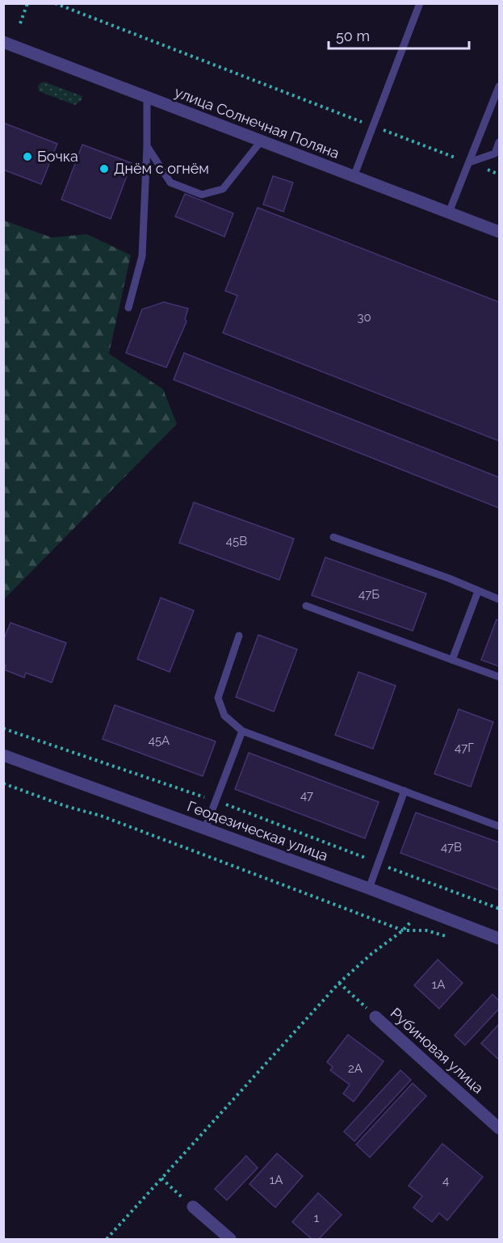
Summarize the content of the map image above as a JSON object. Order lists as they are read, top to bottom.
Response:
{
  "streets": {
    "street": ["улица Солнечная Поляна", "Геодезическая улица", "Рубиновая улица"]
  },
  "places": ["Бочка", "Днём с огнём"],
  "house_numbers": [
    "30",
    "45В",
    "47Б",
    "45А",
    "47Г",
    "47",
    "47В",
    "1А",
    "2А",
    "1А",
    "4",
    "1"
  ],
  "scale_bar": "50 m"
}
